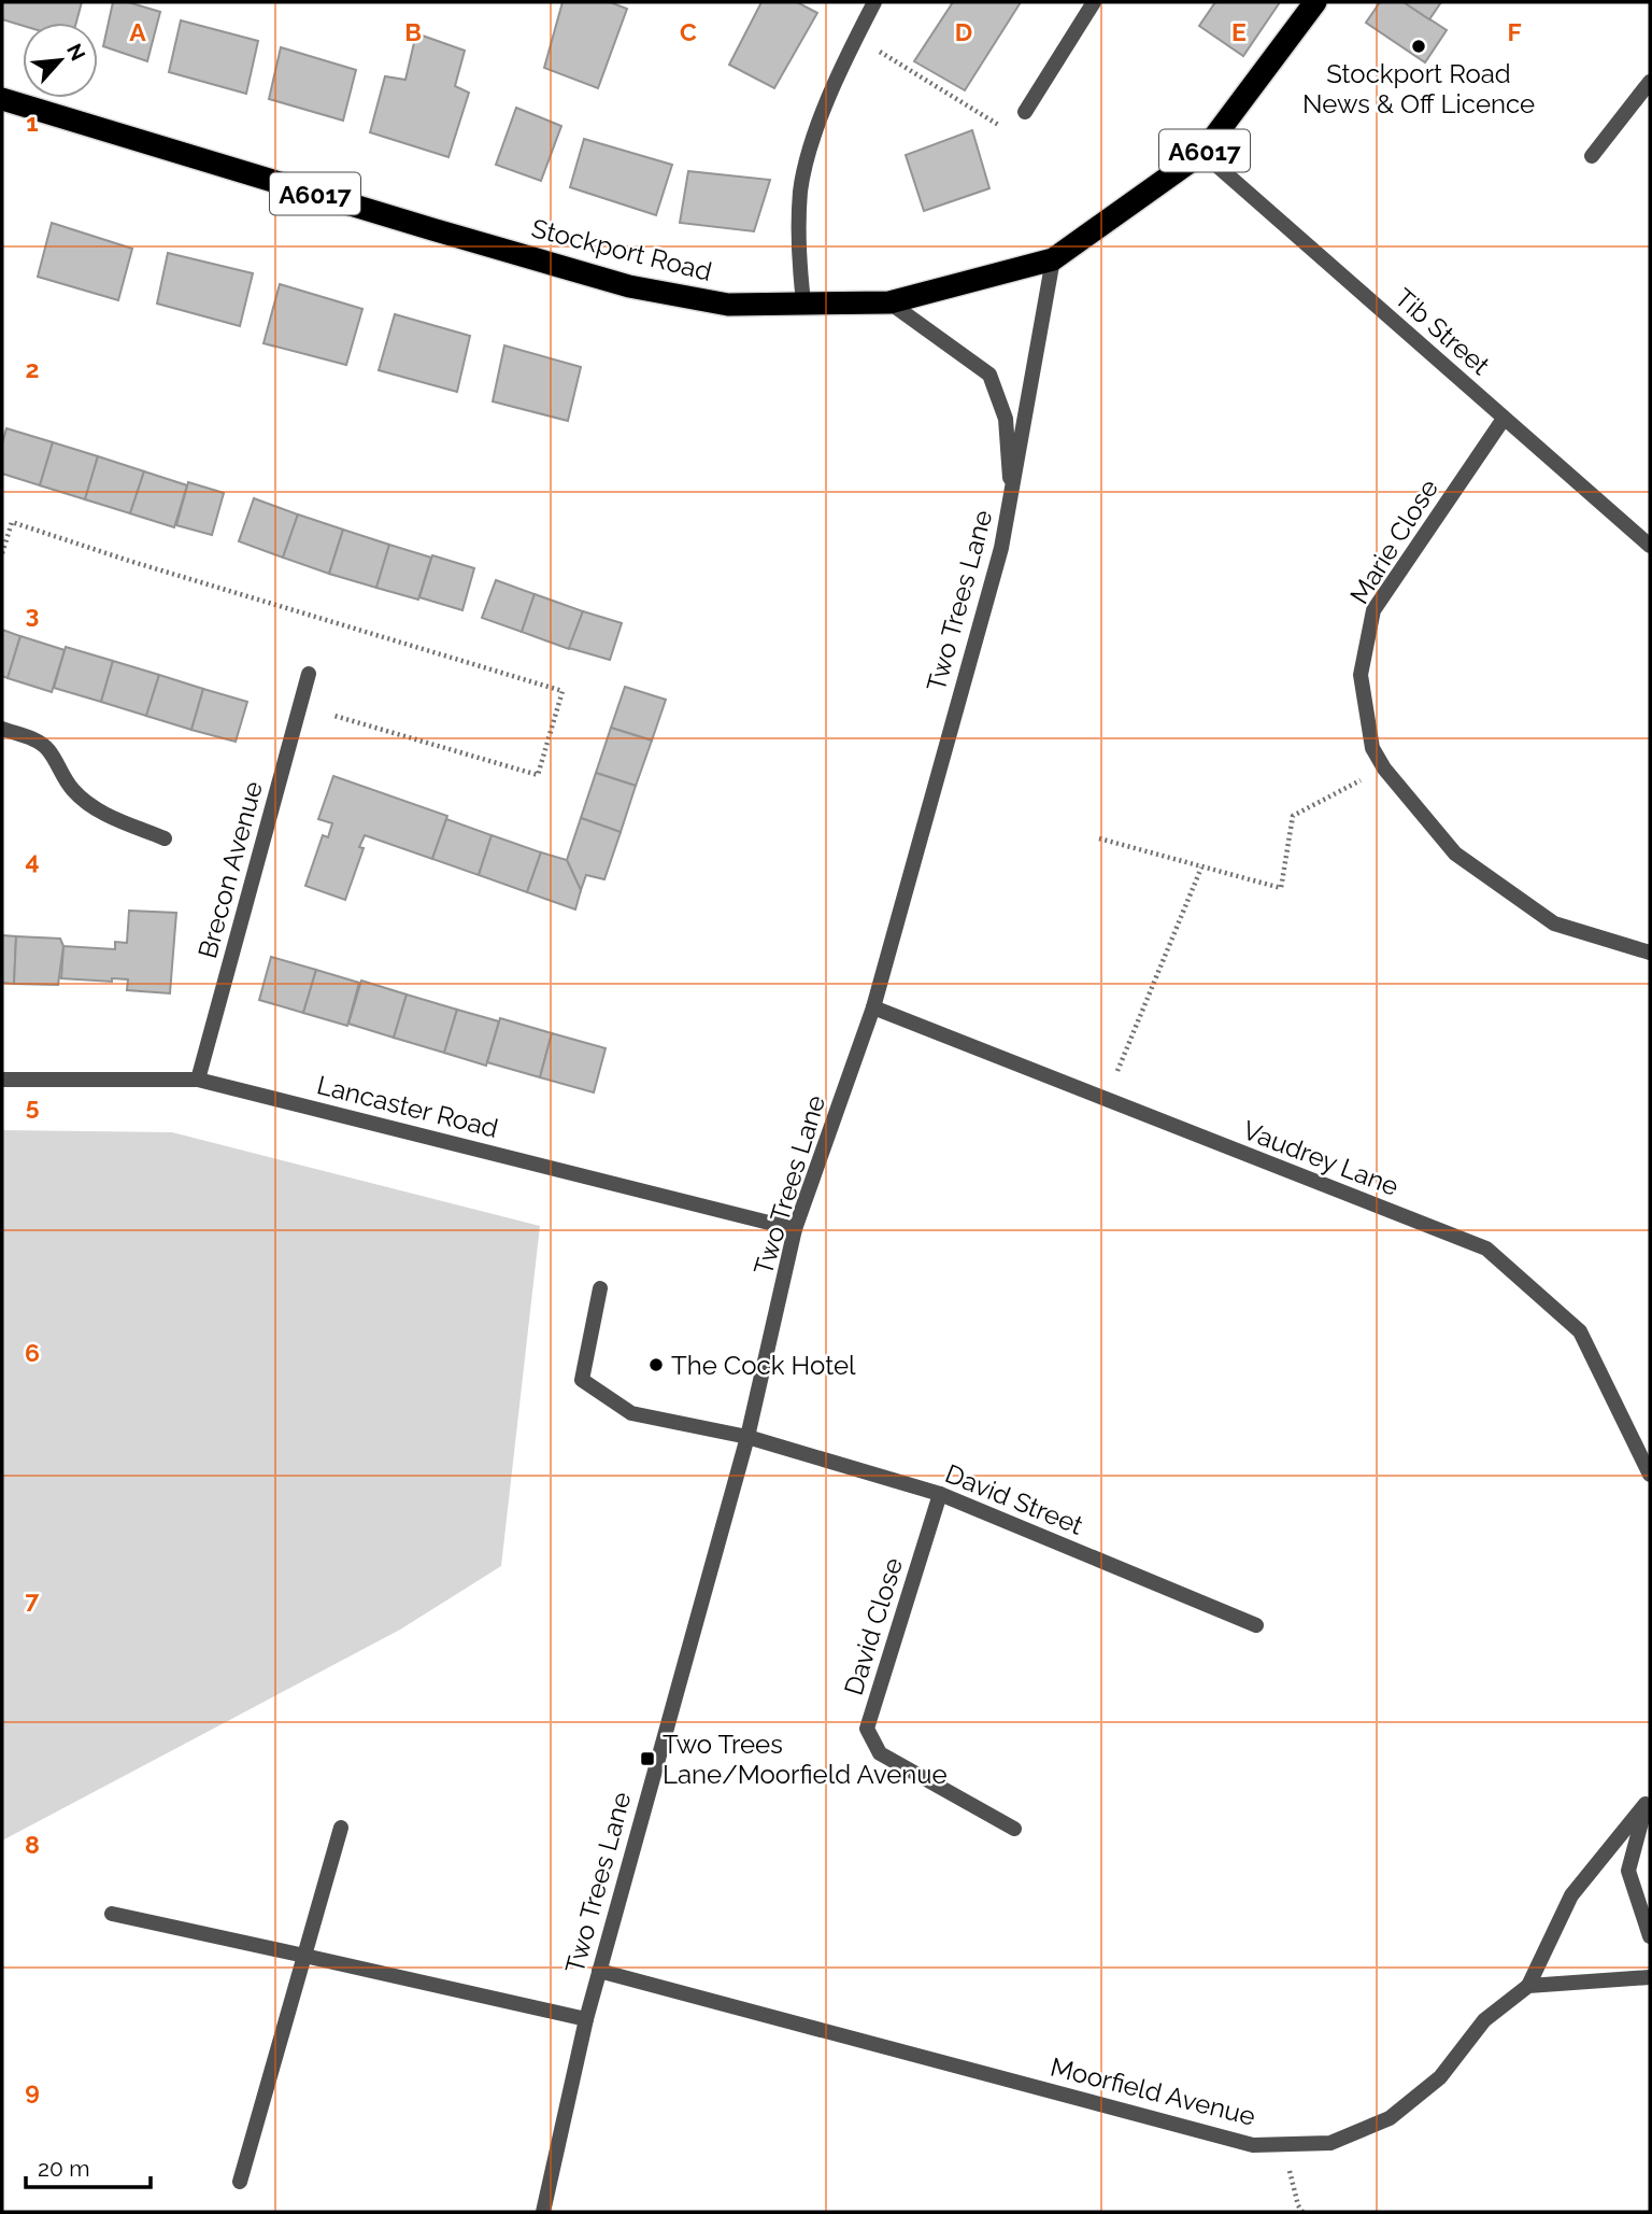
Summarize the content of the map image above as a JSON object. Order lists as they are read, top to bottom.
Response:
{
  "streets": {
    "highway": ["A6017", "Stockport Road"],
    "street": [
      "Tib Street",
      "Marie Close",
      "Two Trees Lane",
      "Brecon Avenue",
      "Lancaster Road",
      "Vaudrey Lane",
      "David Street",
      "David Close",
      "Moorfield Avenue"
    ]
  },
  "crossings": [
    ["Stockport Road", "Tib Street"],
    ["Stockport Road", "Two Trees Lane"],
    ["Tib Street", "Marie Close"],
    ["Two Trees Lane", "Lancaster Road"],
    ["Two Trees Lane", "Vaudrey Lane"],
    ["Two Trees Lane", "David Street"],
    ["Two Trees Lane", "Moorfield Avenue"],
    ["Brecon Avenue", "Lancaster Road"],
    ["David Street", "David Close"]
  ],
  "places": {
    "other": ["Stockport Road News & Off Licence", "The Cock Hotel"],
    "transit": ["Two Trees Lane/Moorfield Avenue"]
  },
  "scale_bar": "20 m",
  "north": "top right",
  "grid": {
    "columns": [
      "A",
      "B",
      "C",
      "D",
      "E",
      "F"
    ],
    "rows": [
      "1",
      "2",
      "3",
      "4",
      "5",
      "6",
      "7",
      "8",
      "9"
    ]
  }
}
